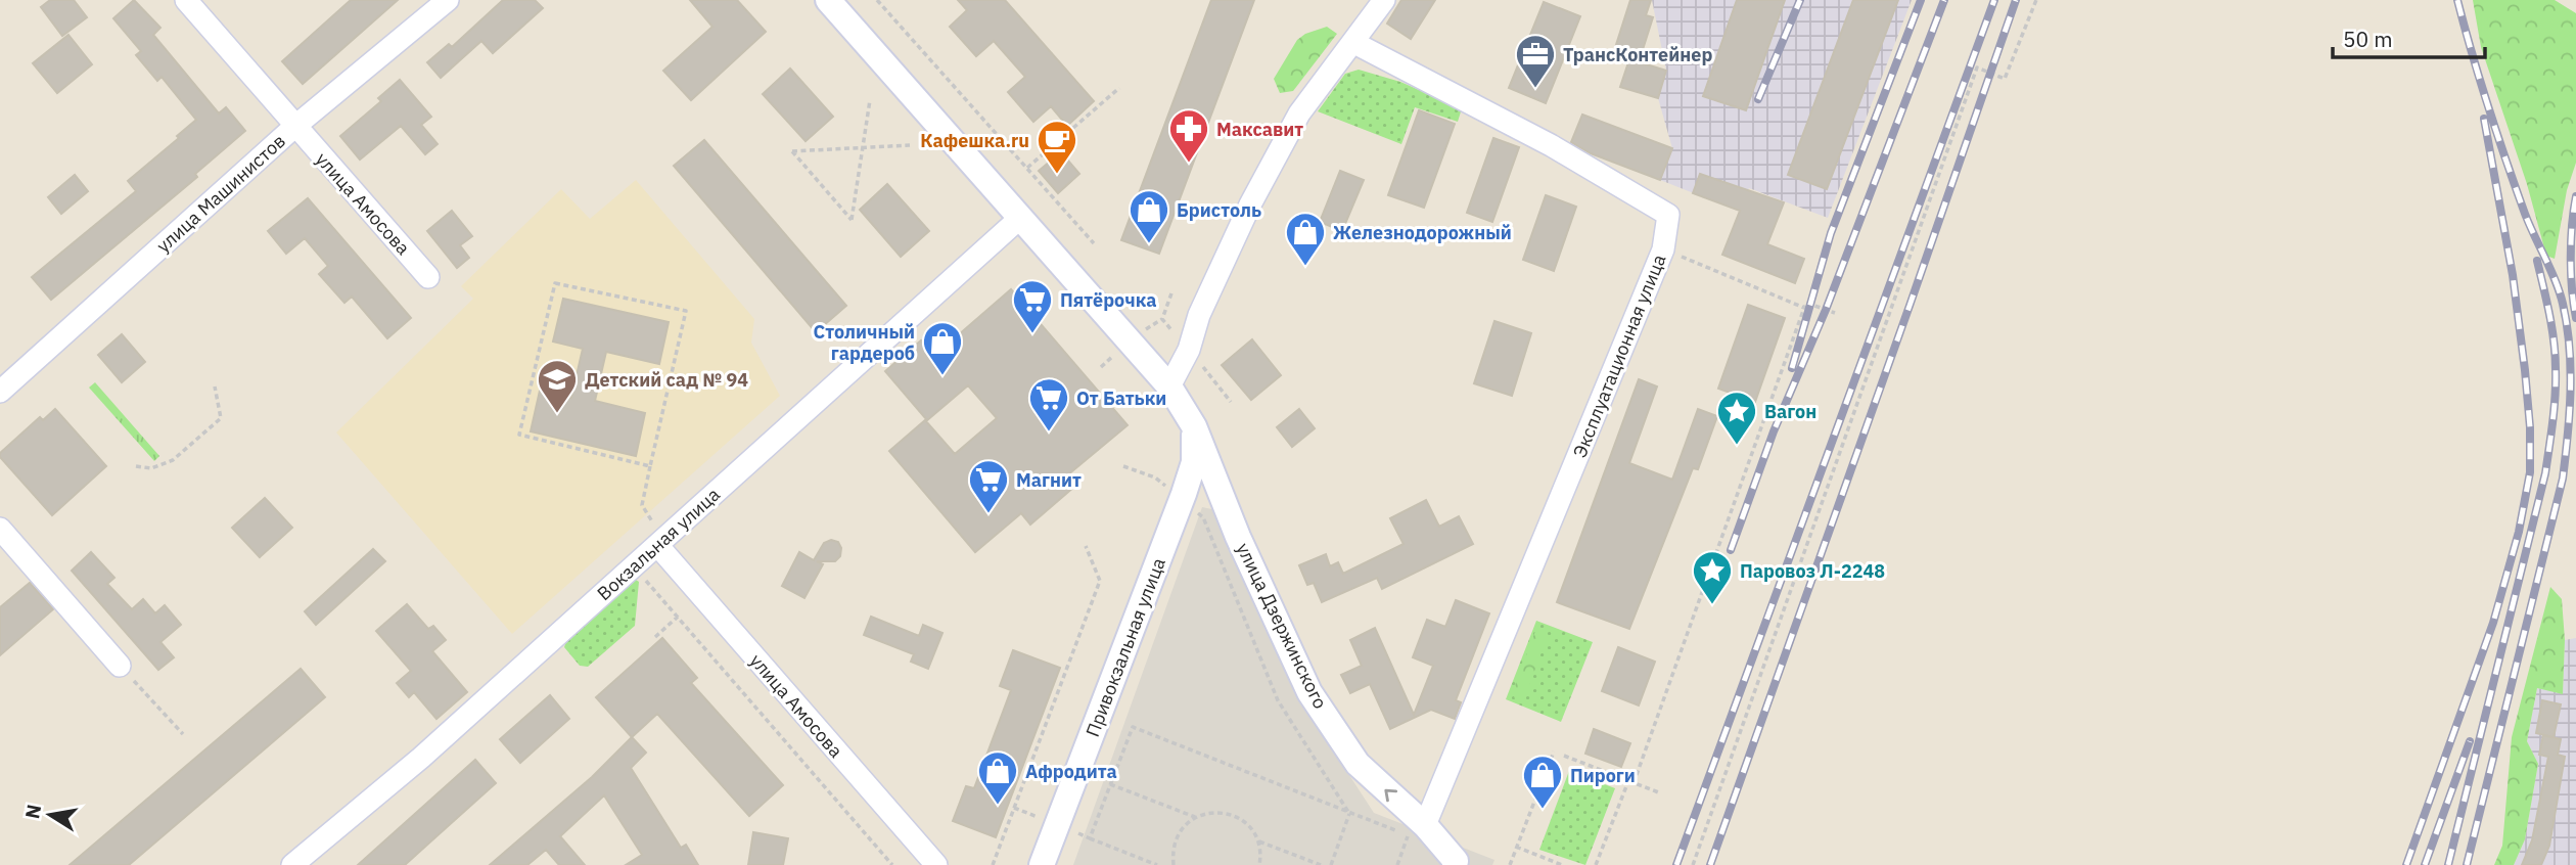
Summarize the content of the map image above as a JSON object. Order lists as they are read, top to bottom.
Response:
{
  "streets": {
    "street": [
      "улица Машинистов",
      "улица Амосова",
      "Эксплуатационная улица",
      "Вокзальная улица",
      "улица Дзержинского",
      "Привокзальная улица"
    ]
  },
  "crossings": [
    ["улица Машинистов", "улица Амосова"],
    ["улица Амосова", "Вокзальная улица"],
    ["Эксплуатационная улица", "улица Дзержинского"],
    ["Вокзальная улица", "улица Дзержинского"],
    ["улица Дзержинского", "Привокзальная улица"]
  ],
  "places": {
    "office": ["ТрансКонтейнер"],
    "pharmacy": ["Максавит"],
    "cafe": ["Кафешка.ru"],
    "shop": [
      "Бристоль",
      "Железнодорожный",
      "Столичный гардероб",
      "Афродита",
      "Пироги"
    ],
    "supermarket": ["Пятёрочка", "От Батьки", "Магнит"],
    "school or university": ["Детский сад № 94"],
    "place": ["Вагон", "Паровоз Л-2248"]
  },
  "scale_bar": "50 m",
  "north": "left"
}
